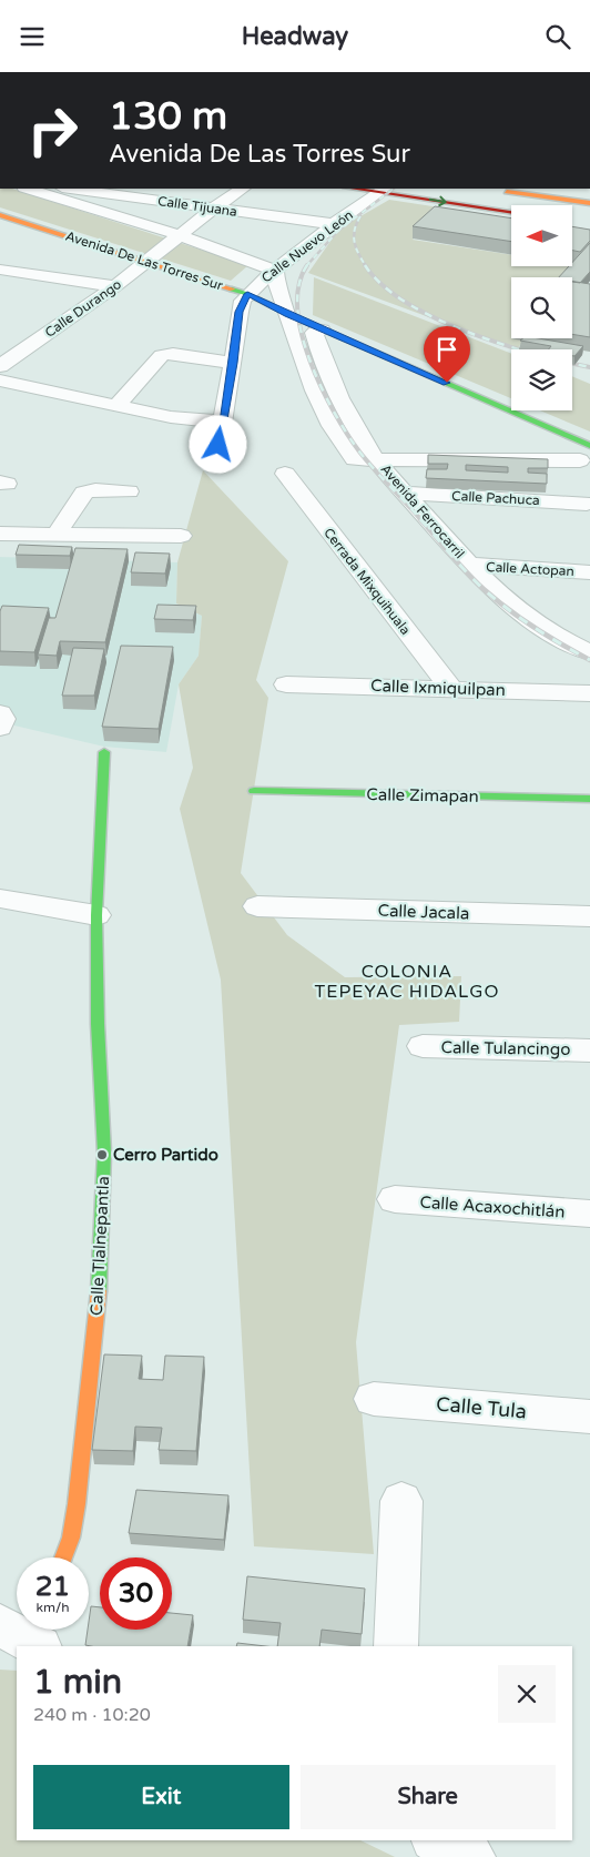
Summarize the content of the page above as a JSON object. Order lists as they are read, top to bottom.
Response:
{
  "streets": {
    "street": [
      "Calle Tijuana",
      "Calle Nuevo León",
      "Avenida De Las Torres Sur",
      "Calle Durango",
      "Calle Pachuca",
      "Avenida Ferrocarril",
      "Calle Actopan",
      "Cerrada Mixquihuala",
      "Calle Ixmiquilpan",
      "Calle Zimapan",
      "Calle Jacala",
      "Calle Tulancingo",
      "Calle Acaxochitlán",
      "Calle Tlalnepantla",
      "Calle Tula"
    ]
  },
  "crossings": [
    ["Calle Tijuana", "Calle Nuevo León"],
    ["Calle Tijuana", "Calle Durango"],
    ["Calle Nuevo León", "Avenida De Las Torres Sur"],
    ["Avenida De Las Torres Sur", "Calle Durango"],
    ["Avenida De Las Torres Sur", "Avenida Ferrocarril"],
    ["Calle Pachuca", "Avenida Ferrocarril"],
    ["Avenida Ferrocarril", "Calle Actopan"],
    ["Cerrada Mixquihuala", "Calle Ixmiquilpan"]
  ],
  "districts": ["COLONIA TEPEYAC HIDALGO"],
  "places": ["Cerro Partido"],
  "north": "left",
  "page": {
    "header": "Headway",
    "turn": ["130 m", "Avenida De Las Torres Sur"],
    "speed": "21 km/h",
    "limit": "30",
    "heading": ["1 min", "240 m · 10:20"],
    "buttons": ["Exit", "Share"]
  }
}
